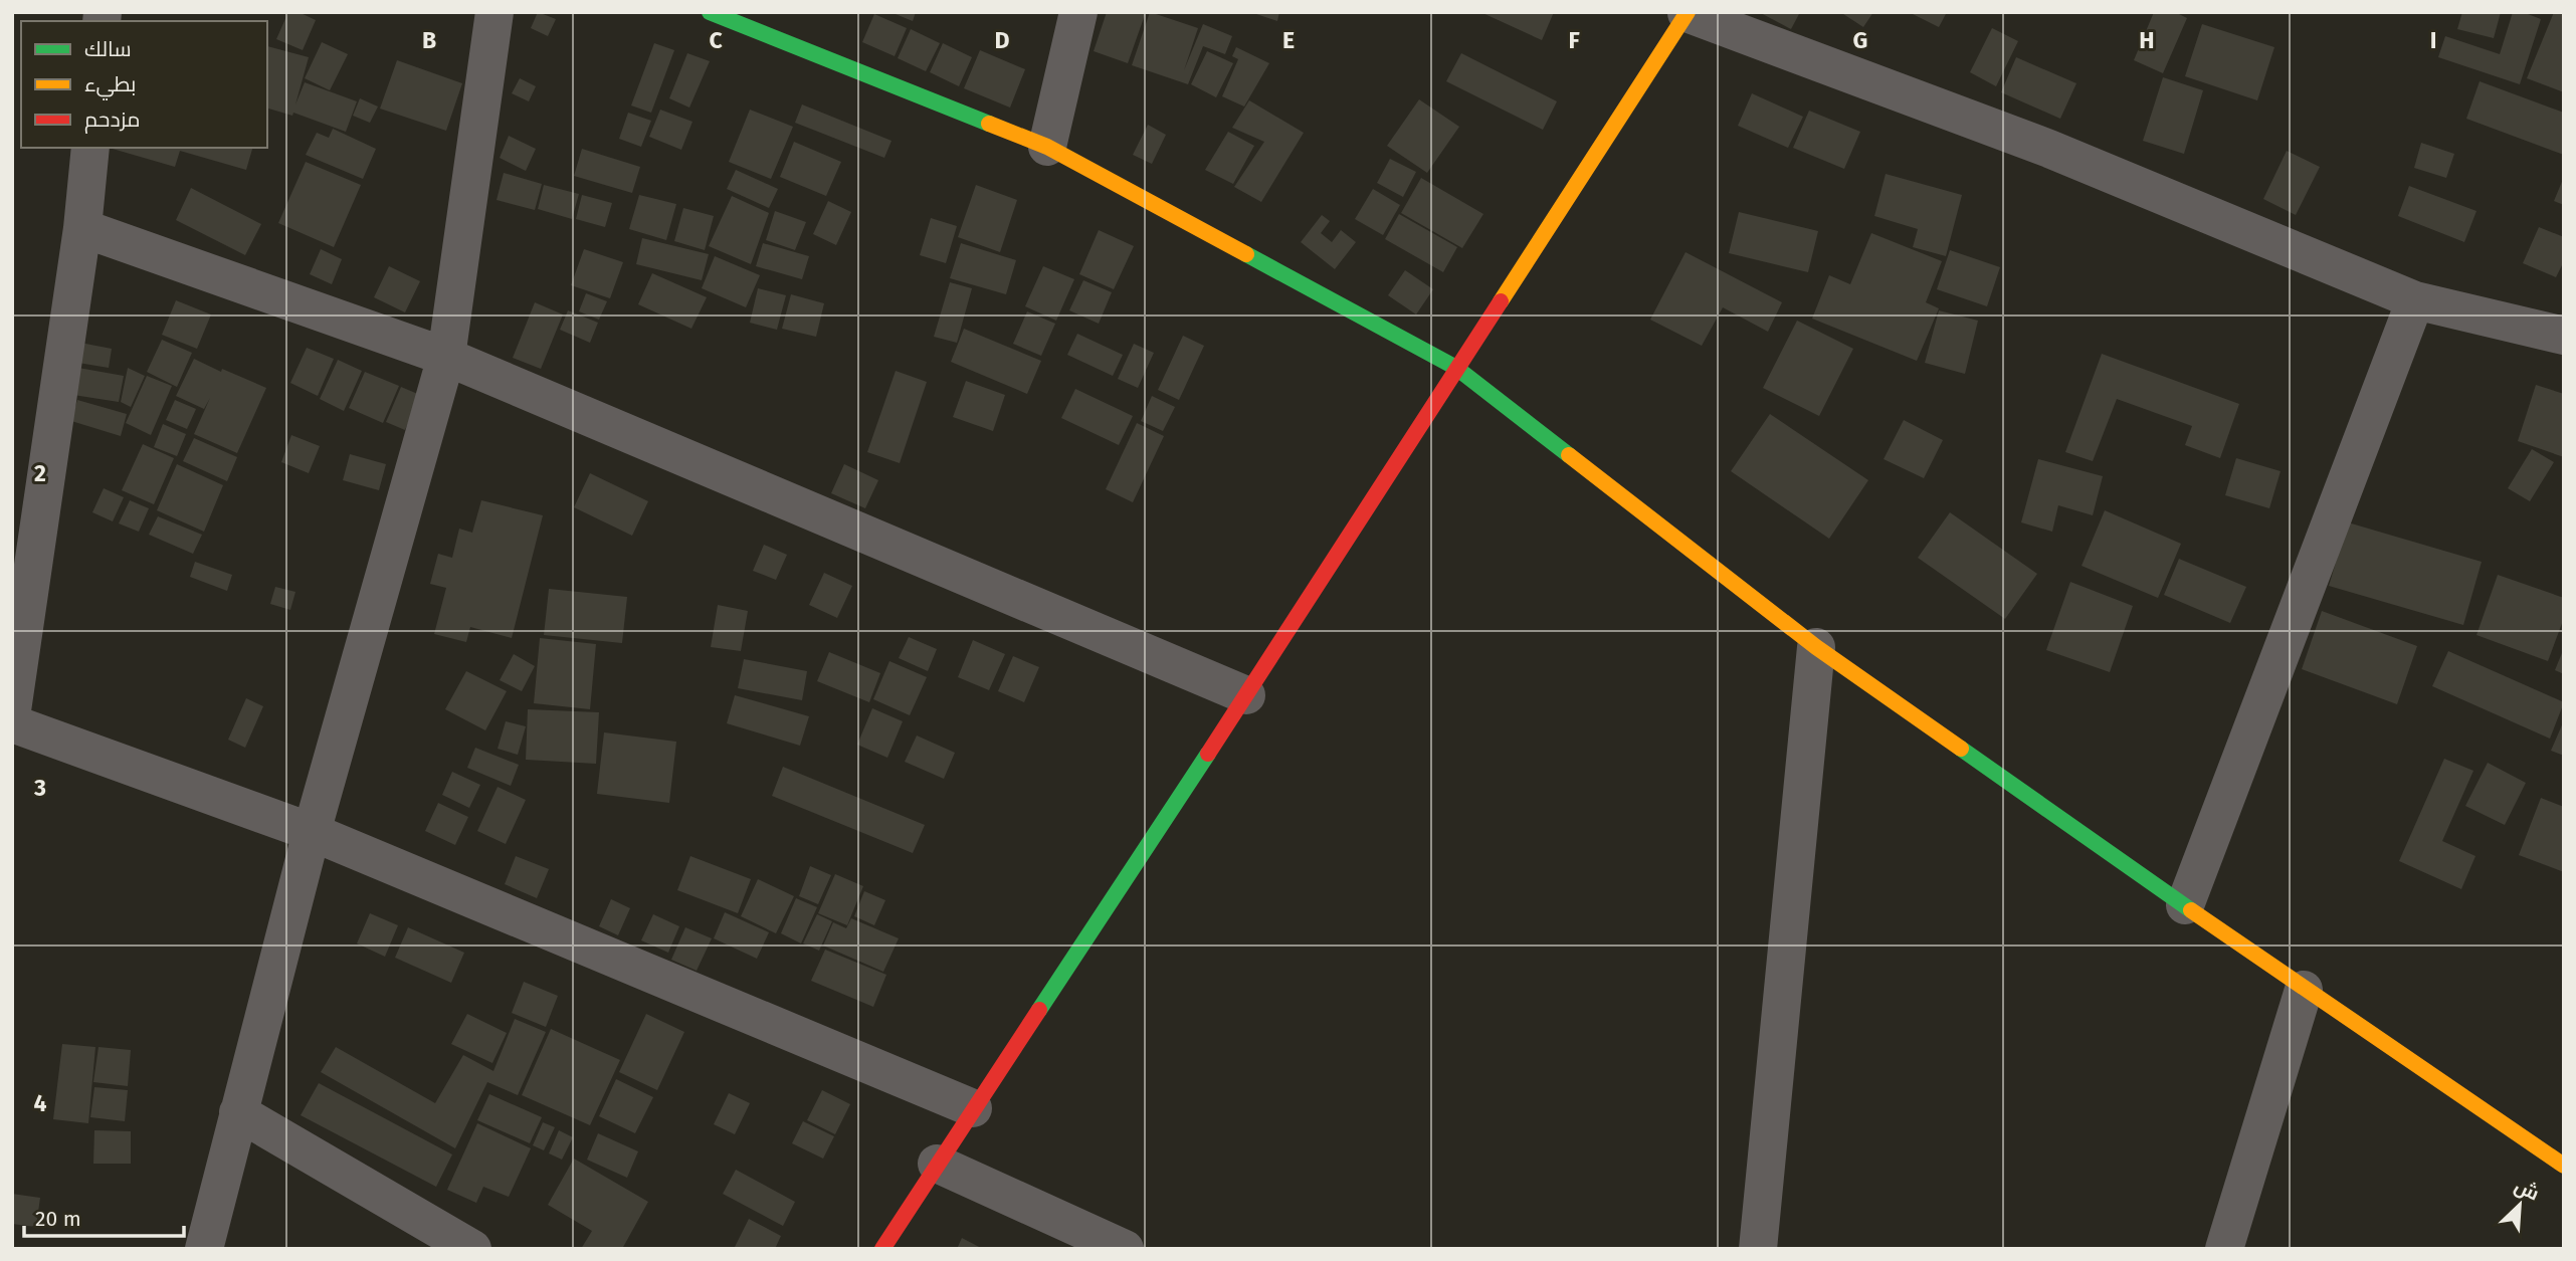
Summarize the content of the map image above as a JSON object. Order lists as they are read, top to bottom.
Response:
{
  "legend": ["سالك", "بطيء", "مزدحم"],
  "scale_bar": "20 m",
  "north": "top right",
  "grid": {
    "columns": [
      "B",
      "C",
      "D",
      "E",
      "F",
      "G",
      "H",
      "I"
    ],
    "rows": ["2", "3", "4"]
  }
}
